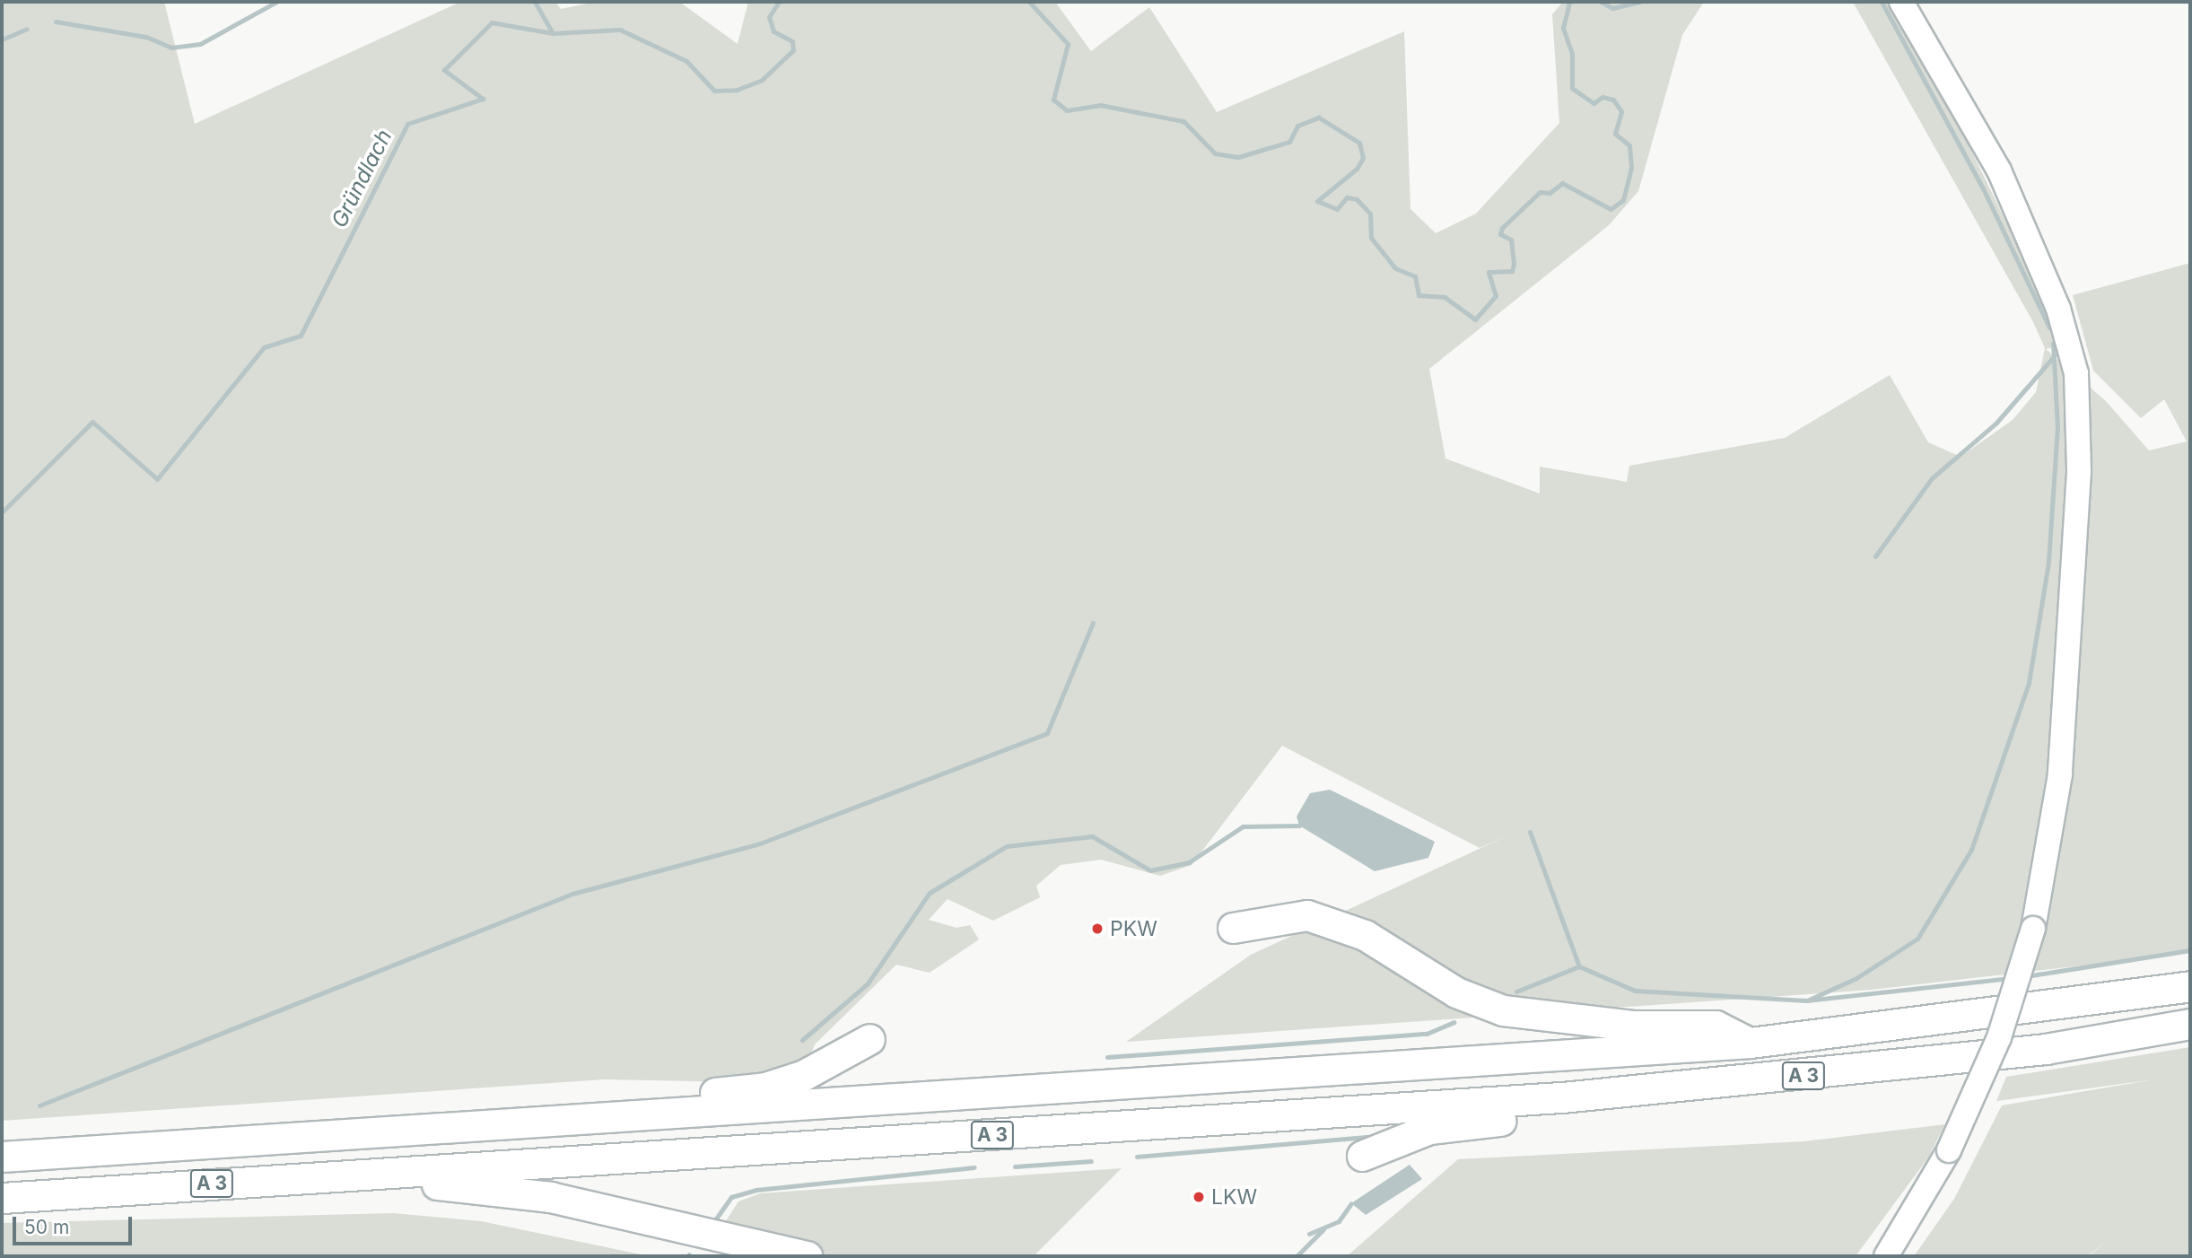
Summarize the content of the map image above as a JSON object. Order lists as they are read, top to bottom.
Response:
{
  "streets": {
    "highway": ["A 3"]
  },
  "water": ["Gründlach"],
  "places": ["PKW", "LKW"],
  "scale_bar": "50 m"
}
